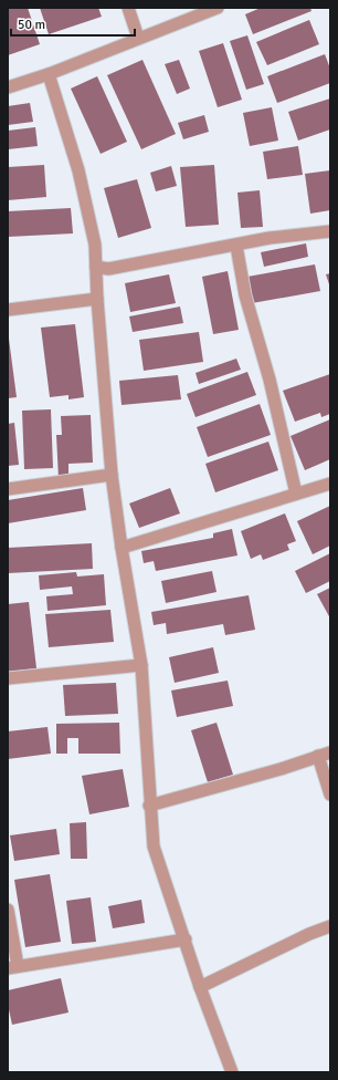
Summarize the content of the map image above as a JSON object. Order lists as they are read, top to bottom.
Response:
{
  "scale_bar": "50 m"
}
